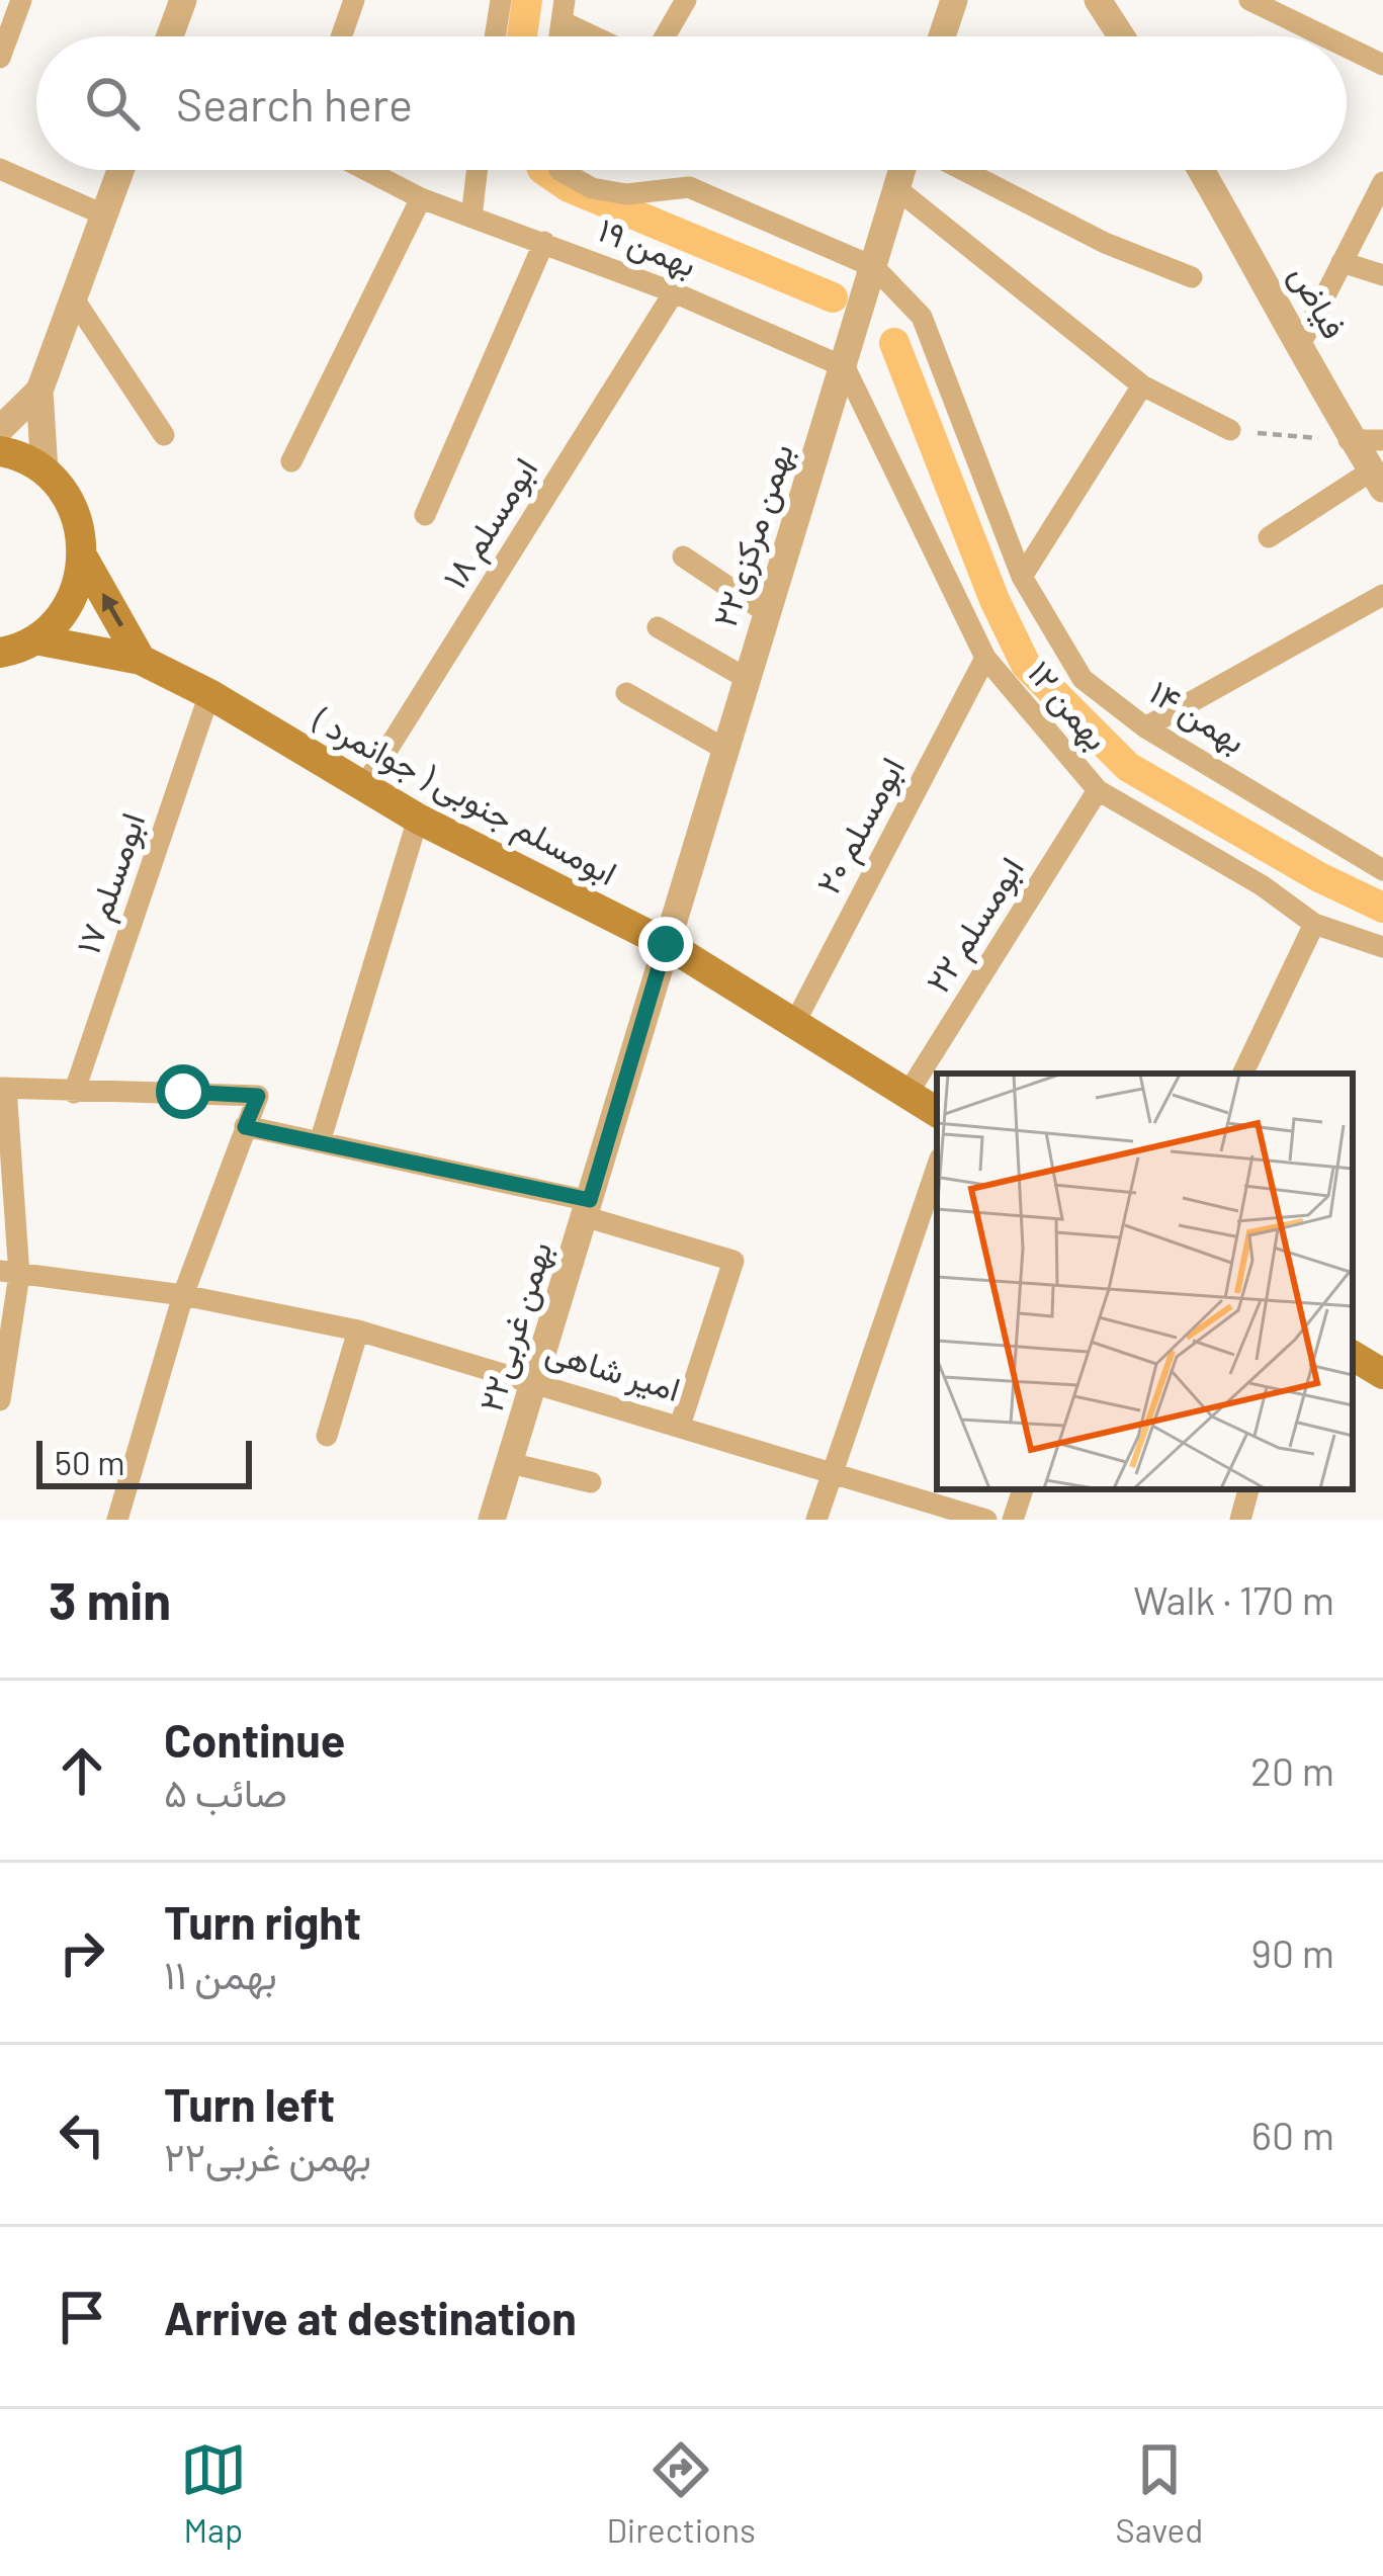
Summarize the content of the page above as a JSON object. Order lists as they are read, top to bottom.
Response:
{
  "streets": {
    "main road": ["ابومسلم جنوبی ( جوانمرد )"],
    "street": [
      "بهمن ۱۹",
      "فیاض",
      "ابومسلم ۱۸",
      "۲۲بهمن مرکزی",
      "بهمن ۱۲",
      "بهمن ۱۴",
      "ابومسلم ۲۰",
      "ابومسلم ۱۷",
      "ابومسلم ۲۲",
      "۲۲بهمن غربی",
      "امیر شاهی"
    ]
  },
  "crossings": [
    ["بهمن ۱۹", "ابومسلم ۱۸"],
    ["بهمن ۱۹", "۲۲بهمن مرکزی"],
    ["بهمن ۱۹", "بهمن ۱۲"],
    ["ابومسلم ۱۸", "ابومسلم جنوبی ( جوانمرد )"],
    ["۲۲بهمن مرکزی", "بهمن ۱۲"],
    ["۲۲بهمن مرکزی", "بهمن ۱۴"],
    ["۲۲بهمن مرکزی", "ابومسلم جنوبی ( جوانمرد )"],
    ["۲۲بهمن مرکزی", "۲۲بهمن غربی"],
    ["بهمن ۱۲", "ابومسلم ۲۰"],
    ["بهمن ۱۲", "ابومسلم ۲۲"],
    ["ابومسلم جنوبی ( جوانمرد )", "ابومسلم ۲۰"],
    ["ابومسلم جنوبی ( جوانمرد )", "ابومسلم ۱۷"],
    ["ابومسلم جنوبی ( جوانمرد )", "ابومسلم ۲۲"],
    ["ابومسلم جنوبی ( جوانمرد )", "۲۲بهمن غربی"],
    ["۲۲بهمن غربی", "امیر شاهی"]
  ],
  "scale_bar": "50 m",
  "page": {
    "search": "Search here",
    "scale": "50 m",
    "heading": ["3 min", "Walk · 170 m"],
    "list": [
      ["Continue", "صائب ۵", "20 m"],
      ["Turn right", "بهمن ۱۱", "90 m"],
      ["Turn left", "۲۲بهمن غربی", "60 m"],
      "Arrive at destination"
    ],
    "nav": ["Map", "Directions", "Saved"]
  }
}
